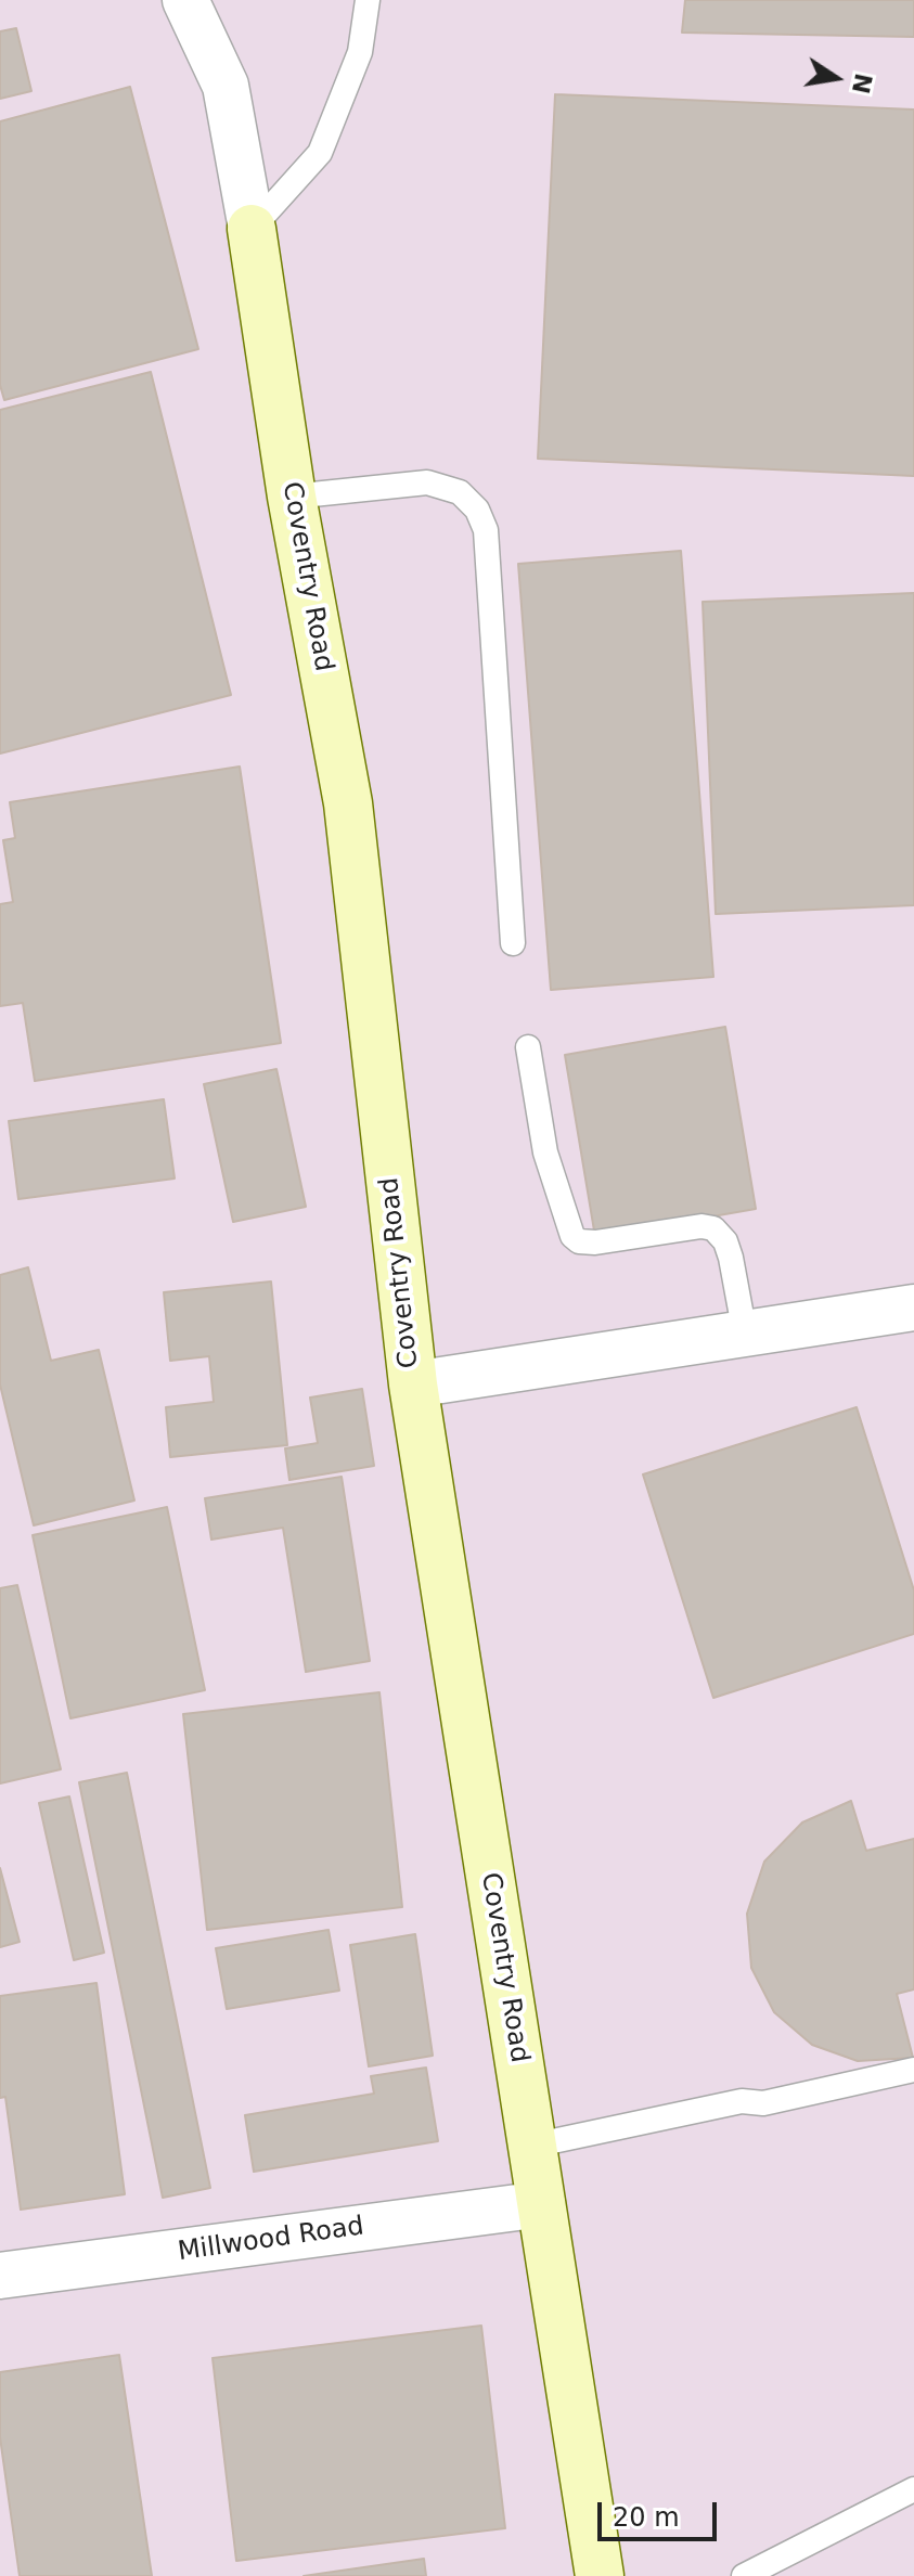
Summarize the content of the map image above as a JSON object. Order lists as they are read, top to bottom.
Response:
{
  "streets": {
    "street": ["Coventry Road", "Millwood Road"]
  },
  "crossings": [
    ["Coventry Road", "Millwood Road"]
  ],
  "scale_bar": "20 m",
  "north": "right"
}
